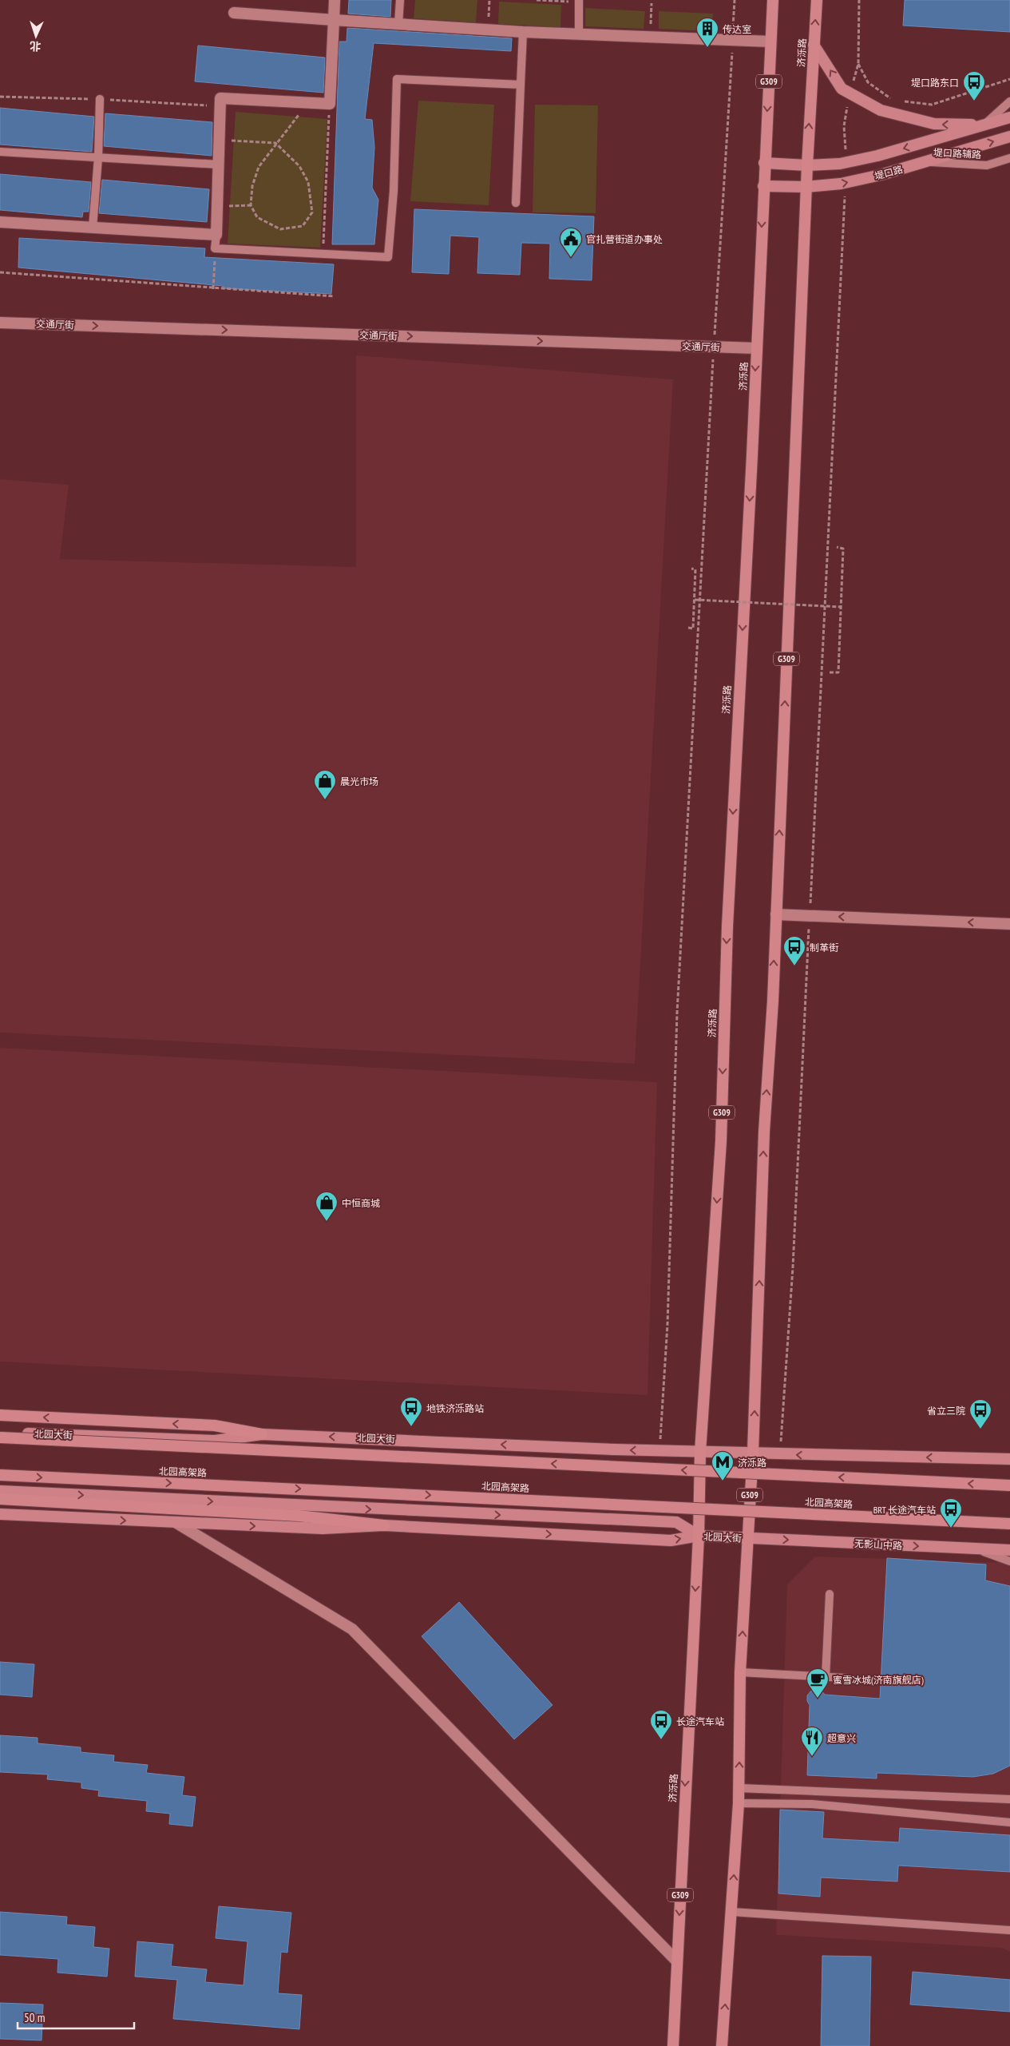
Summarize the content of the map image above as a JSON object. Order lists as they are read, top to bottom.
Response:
{
  "streets": {
    "highway": ["济泺路", "G309", "北园高架路"],
    "main road": ["堤口路", "北园大街", "无影山中路"],
    "street": ["交通厅街"],
    "lane": ["堤口路辅路"]
  },
  "crossings": [
    ["济泺路", "堤口路"],
    ["济泺路", "交通厅街"],
    ["济泺路", "北园大街"],
    ["济泺路", "无影山中路"],
    ["堤口路辅路", "堤口路"],
    ["北园大街", "无影山中路"]
  ],
  "one_way": ["交通厅街"],
  "places": {
    "building": ["传达室"],
    "bus stop": [
      "堤口路东口",
      "制革街",
      "地铁济泺路站",
      "省立三院",
      "BRT 长途汽车站",
      "长途汽车站"
    ],
    "public building": ["官扎营街道办事处"],
    "shop": ["晨光市场", "中恒商城"],
    "metro station": ["济泺路"],
    "cafe": ["蜜雪冰城(济南旗舰店)"],
    "restaurant": ["超意兴"]
  },
  "scale_bar": "50 m",
  "north": "bottom"
}
